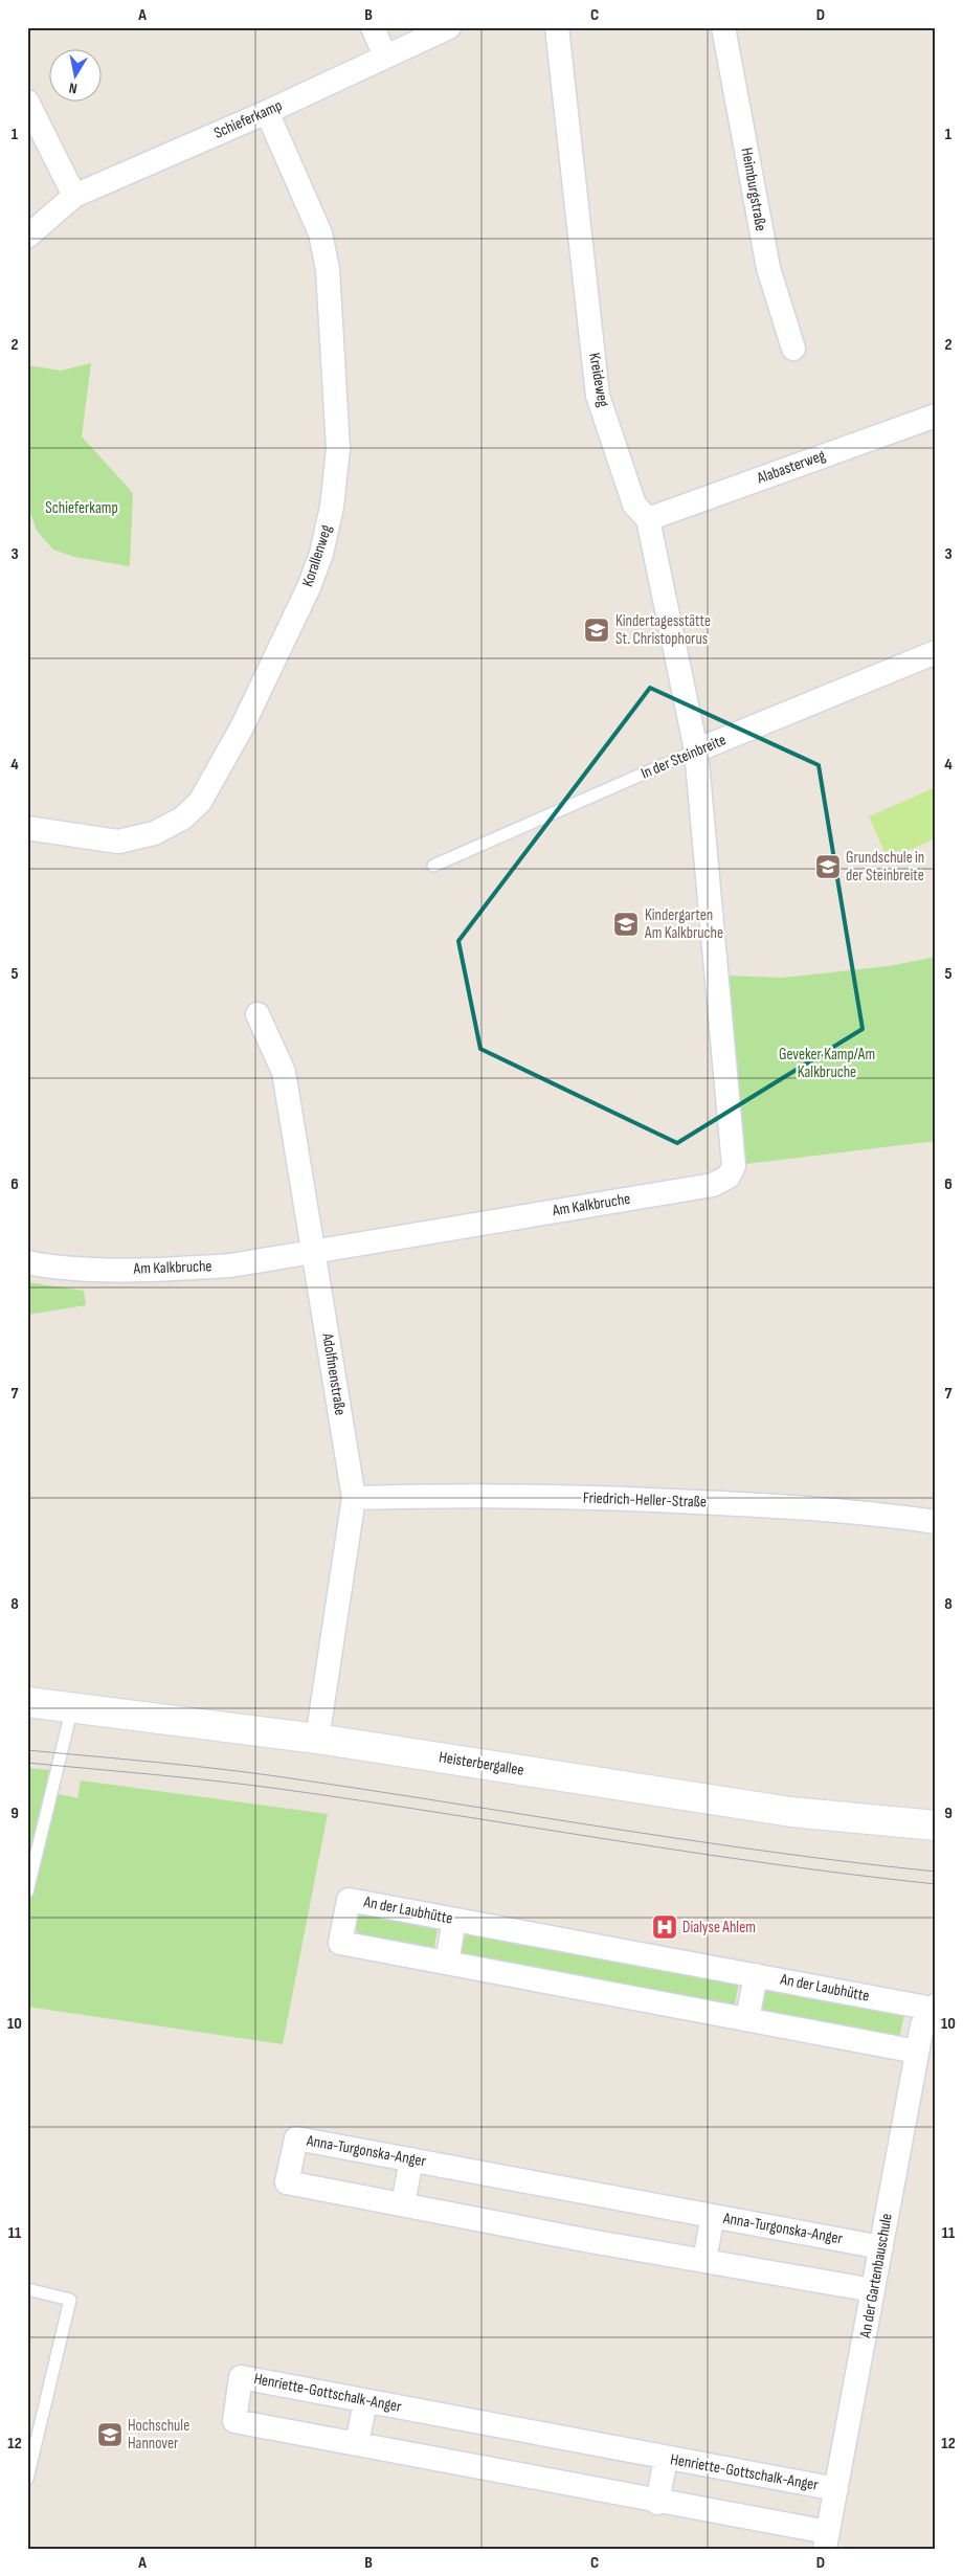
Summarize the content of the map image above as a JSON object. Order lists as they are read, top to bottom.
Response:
{
  "streets": {
    "main road": ["Heisterbergallee"],
    "street": [
      "Schieferkamp",
      "Heimburgstraße",
      "Kreideweg",
      "Alabasterweg",
      "Korallenweg",
      "In der Steinbreite",
      "Am Kalkbruche",
      "Adolfinenstraße",
      "Friedrich-Heller-Straße",
      "An der Laubhütte",
      "Anna-Turgonska-Anger",
      "An der Gartenbauschule",
      "Henriette-Gottschalk-Anger"
    ]
  },
  "crossings": [
    ["Schieferkamp", "Korallenweg"],
    ["Kreideweg", "Alabasterweg"],
    ["Kreideweg", "In der Steinbreite"],
    ["Kreideweg", "Am Kalkbruche"],
    ["In der Steinbreite", "Am Kalkbruche"],
    ["Am Kalkbruche", "Adolfinenstraße"],
    ["Adolfinenstraße", "Friedrich-Heller-Straße"],
    ["Adolfinenstraße", "Heisterbergallee"],
    ["An der Laubhütte", "An der Gartenbauschule"],
    ["Anna-Turgonska-Anger", "An der Gartenbauschule"],
    ["An der Gartenbauschule", "Henriette-Gottschalk-Anger"]
  ],
  "parks": ["Schieferkamp", "Geveker Kamp/Am Kalkbruche"],
  "places": {
    "school or university": [
      "Kindertagesstätte St. Christophorus",
      "Grundschule in der Steinbreite",
      "Kindergarten Am Kalkbruche",
      "Hochschule Hannover"
    ],
    "hospital": ["Dialyse Ahlem"]
  },
  "north": "bottom",
  "grid": {
    "columns": [
      "A",
      "B",
      "C",
      "D"
    ],
    "rows": [
      "1",
      "2",
      "3",
      "4",
      "5",
      "6",
      "7",
      "8",
      "9",
      "10",
      "11",
      "12"
    ]
  }
}
